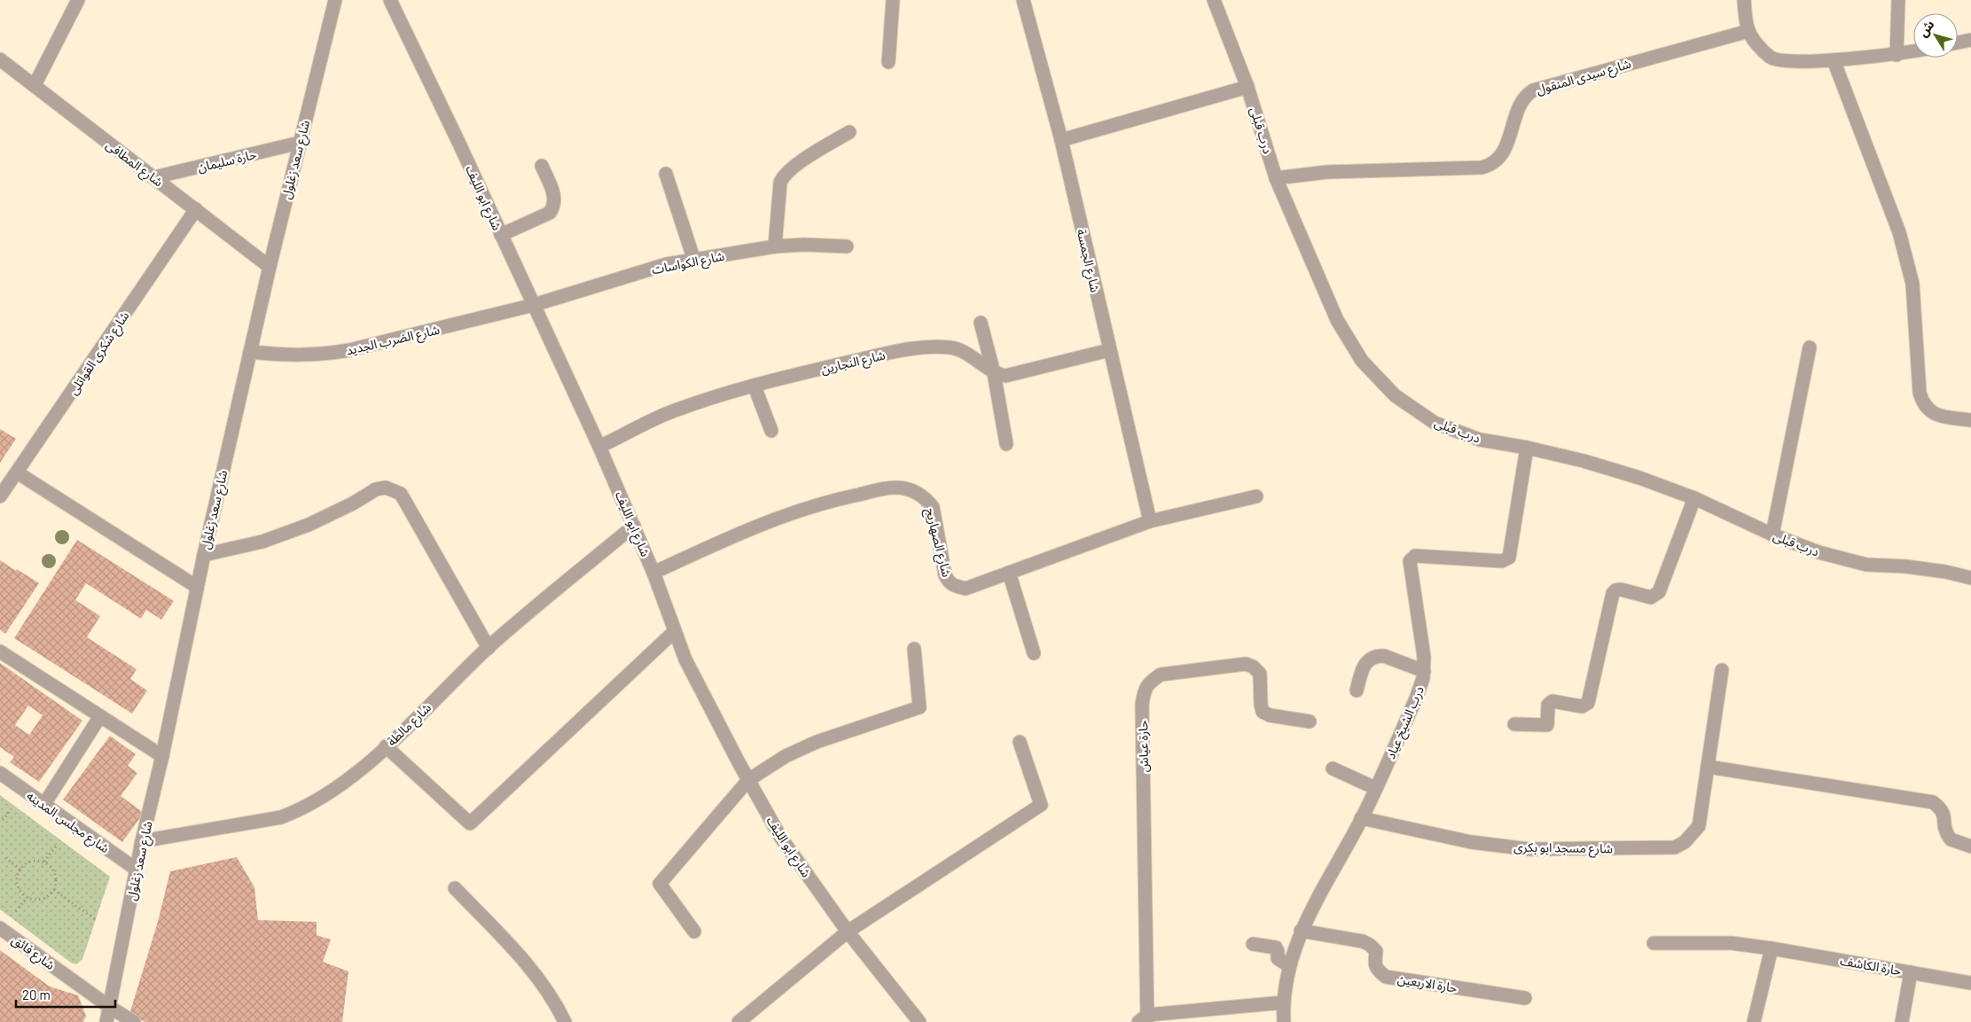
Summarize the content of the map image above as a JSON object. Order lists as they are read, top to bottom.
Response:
{
  "streets": {
    "street": [
      "شارع سيدى المنقول",
      "درب قبلى",
      "شارع سعد زغلول",
      "حارة سليمان",
      "شارع المطافى",
      "شارع ابو الليف",
      "شارع الجمسة",
      "شارع الكواسات",
      "شارع الضرب الجديد",
      "شارع شكرى القواتلى",
      "شارع النجارين",
      "شارع الصهاريج",
      "درب الشيخ عياد",
      "شارع مالطة",
      "حارة عياش",
      "شارع مجلس المدينه",
      "شارع مسجد ابو بكرى",
      "شارع فائق",
      "حارة الكاشف",
      "حارة الاربعين"
    ]
  },
  "crossings": [
    ["شارع سيدى المنقول", "درب قبلى"],
    ["درب قبلى", "درب الشيخ عياد"],
    ["شارع سعد زغلول", "حارة سليمان"],
    ["شارع سعد زغلول", "شارع المطافى"],
    ["شارع سعد زغلول", "شارع الضرب الجديد"],
    ["شارع سعد زغلول", "شارع مالطة"],
    ["شارع سعد زغلول", "شارع مجلس المدينه"],
    ["شارع سعد زغلول", "شارع فائق"],
    ["حارة سليمان", "شارع المطافى"],
    ["شارع المطافى", "شارع شكرى القواتلى"],
    ["شارع ابو الليف", "شارع الكواسات"],
    ["شارع ابو الليف", "شارع الضرب الجديد"],
    ["شارع ابو الليف", "شارع النجارين"],
    ["شارع ابو الليف", "شارع الصهاريج"],
    ["شارع ابو الليف", "شارع مالطة"],
    ["شارع الجمسة", "شارع الصهاريج"],
    ["شارع الكواسات", "شارع الضرب الجديد"],
    ["درب الشيخ عياد", "شارع مسجد ابو بكرى"],
    ["درب الشيخ عياد", "حارة الاربعين"]
  ],
  "scale_bar": "20 m",
  "north": "top left"
}
